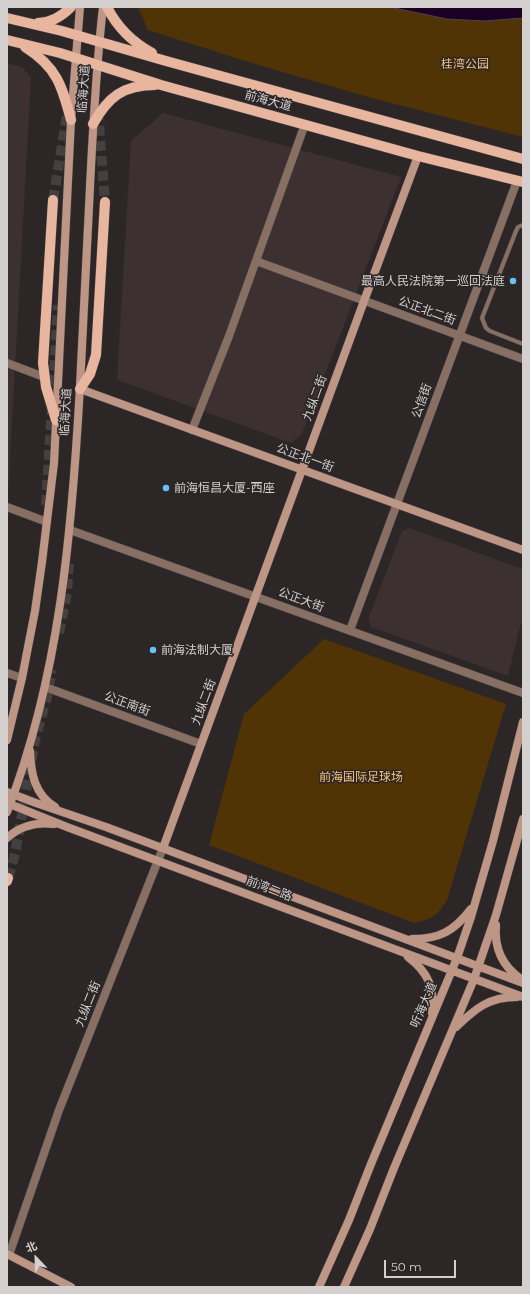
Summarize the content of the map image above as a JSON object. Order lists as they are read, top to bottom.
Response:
{
  "streets": {
    "main road": [
      "临海大道",
      "前海大道",
      "九纵二街",
      "公正北一街",
      "前湾二路",
      "听海大道"
    ],
    "street": [
      "公正北二街",
      "公信街",
      "公正大街",
      "公正南街"
    ]
  },
  "crossings": [
    ["临海大道", "前海大道"],
    ["临海大道", "公正北一街"],
    ["临海大道", "公正大街"],
    ["临海大道", "公正南街"],
    ["临海大道", "前湾二路"],
    ["前海大道", "九纵二街"],
    ["前海大道", "公信街"],
    ["公正北二街", "九纵二街"],
    ["公正北二街", "公信街"],
    ["九纵二街", "公正北一街"],
    ["九纵二街", "公正大街"],
    ["九纵二街", "公正南街"],
    ["九纵二街", "前湾二路"],
    ["公信街", "公正北一街"],
    ["公信街", "公正大街"],
    ["前湾二路", "听海大道"]
  ],
  "parks": ["桂湾公园", "前海国际足球场"],
  "places": ["最高人民法院第一巡回法庭", "前海恒昌大厦-西座", "前海法制大厦"],
  "scale_bar": "50 m",
  "north": "top left"
}
